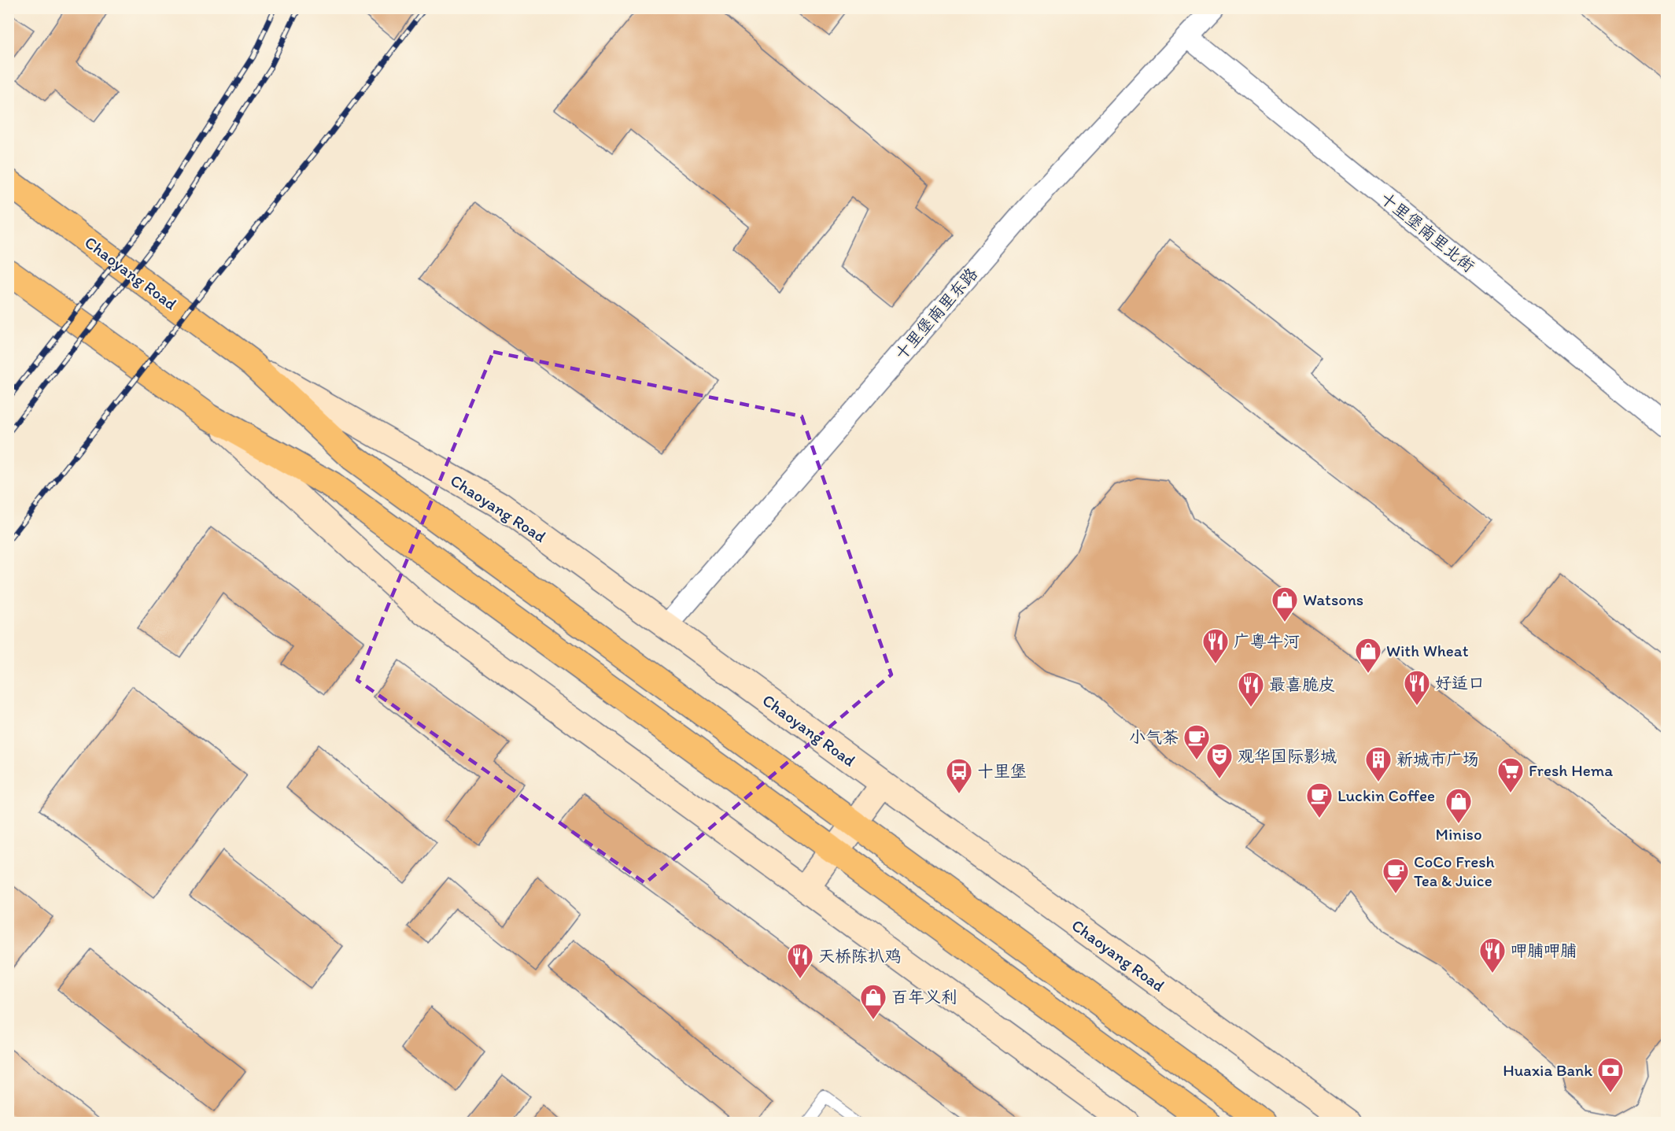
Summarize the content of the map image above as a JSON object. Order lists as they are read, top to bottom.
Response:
{
  "streets": {
    "highway": ["Chaoyang Road"],
    "street": ["十里堡南里北街", "十里堡南里东路"]
  },
  "crossings": [
    ["十里堡南里北街", "十里堡南里东路"],
    ["Chaoyang Road", "十里堡南里东路"]
  ],
  "places": {
    "shop": [
      "Watsons",
      "With Wheat",
      "Miniso",
      "百年义利"
    ],
    "restaurant": [
      "广粤牛河",
      "好适口",
      "最喜脆皮",
      "呷脯呷脯",
      "天桥陈扒鸡"
    ],
    "cafe": ["小气茶", "Luckin Coffee", "CoCo Fresh Tea & Juice"],
    "theatre": ["观华国际影城"],
    "building": ["新城市广场"],
    "supermarket": ["Fresh Hema"],
    "bus stop": ["十里堡"],
    "bank": ["Huaxia Bank"]
  }
}
